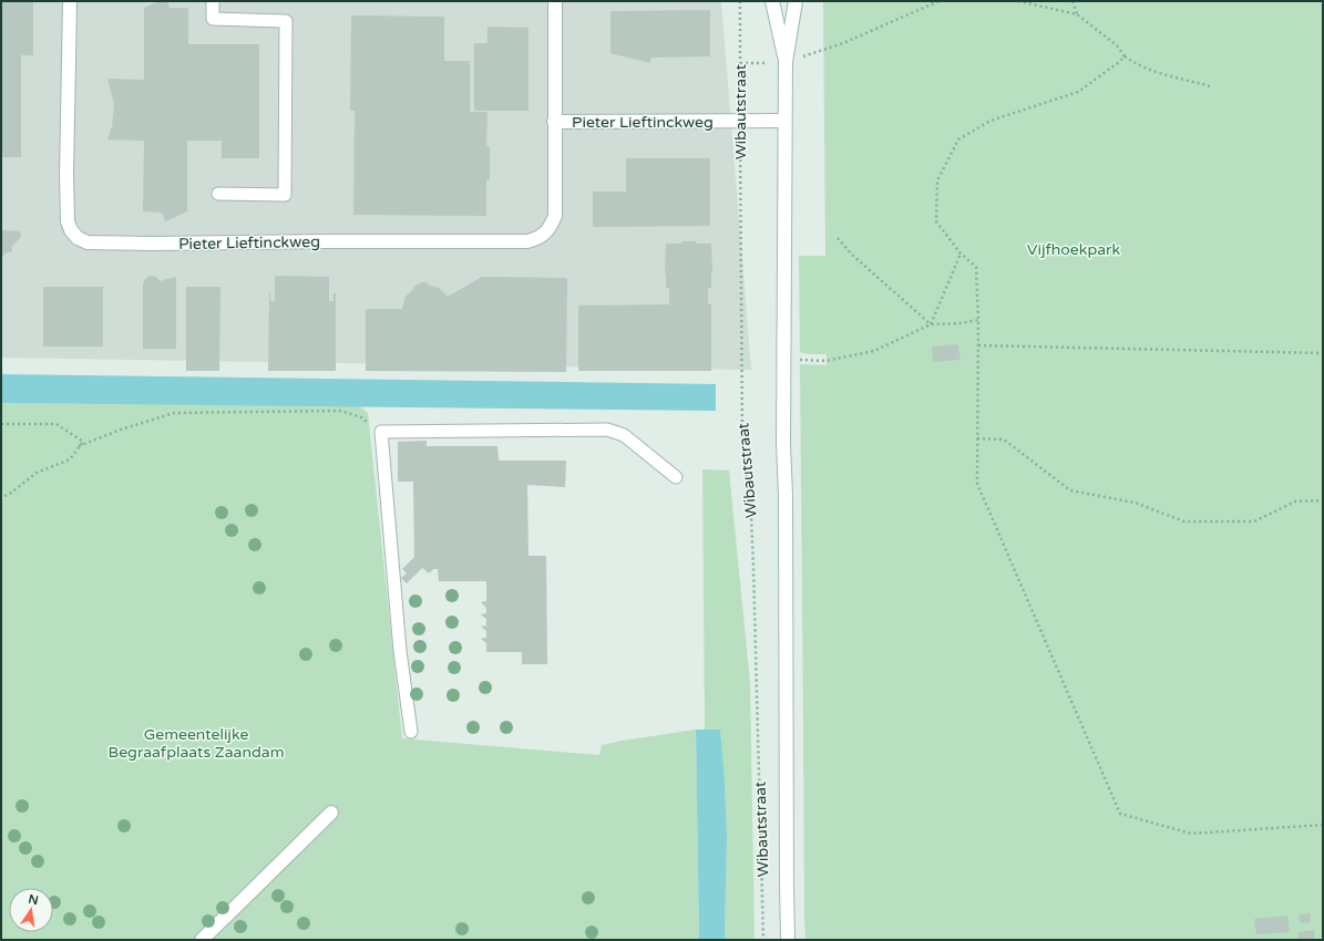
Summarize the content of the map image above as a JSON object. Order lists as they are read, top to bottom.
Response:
{
  "streets": {
    "street": ["Wibautstraat", "Pieter Lieftinckweg"]
  },
  "crossings": [
    ["Wibautstraat", "Pieter Lieftinckweg"]
  ],
  "parks": ["Vijfhoekpark", "Gemeentelijke Begraafplaats Zaandam"],
  "north": "top"
}
